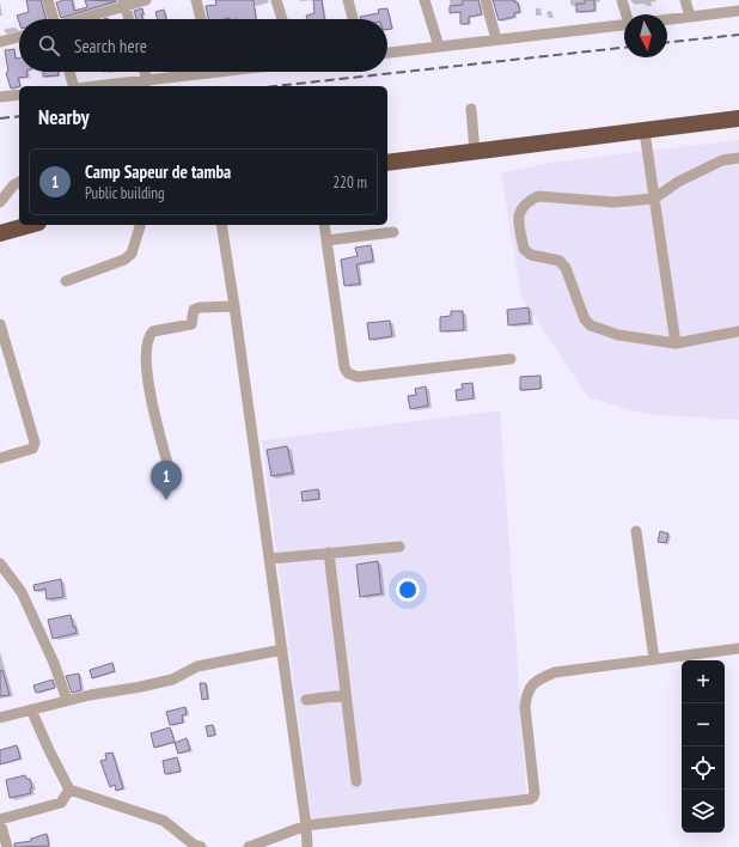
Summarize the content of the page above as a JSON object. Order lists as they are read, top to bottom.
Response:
{
  "north": "bottom",
  "page": {
    "search": "Search here",
    "heading": "Nearby",
    "list": [
      {
        "mark": "1",
        "name": "Camp Sapeur de tamba",
        "note": "Public building",
        "value": "220 m"
      }
    ],
    "pins": "1",
    "map_buttons": ["+", "−"]
  }
}
